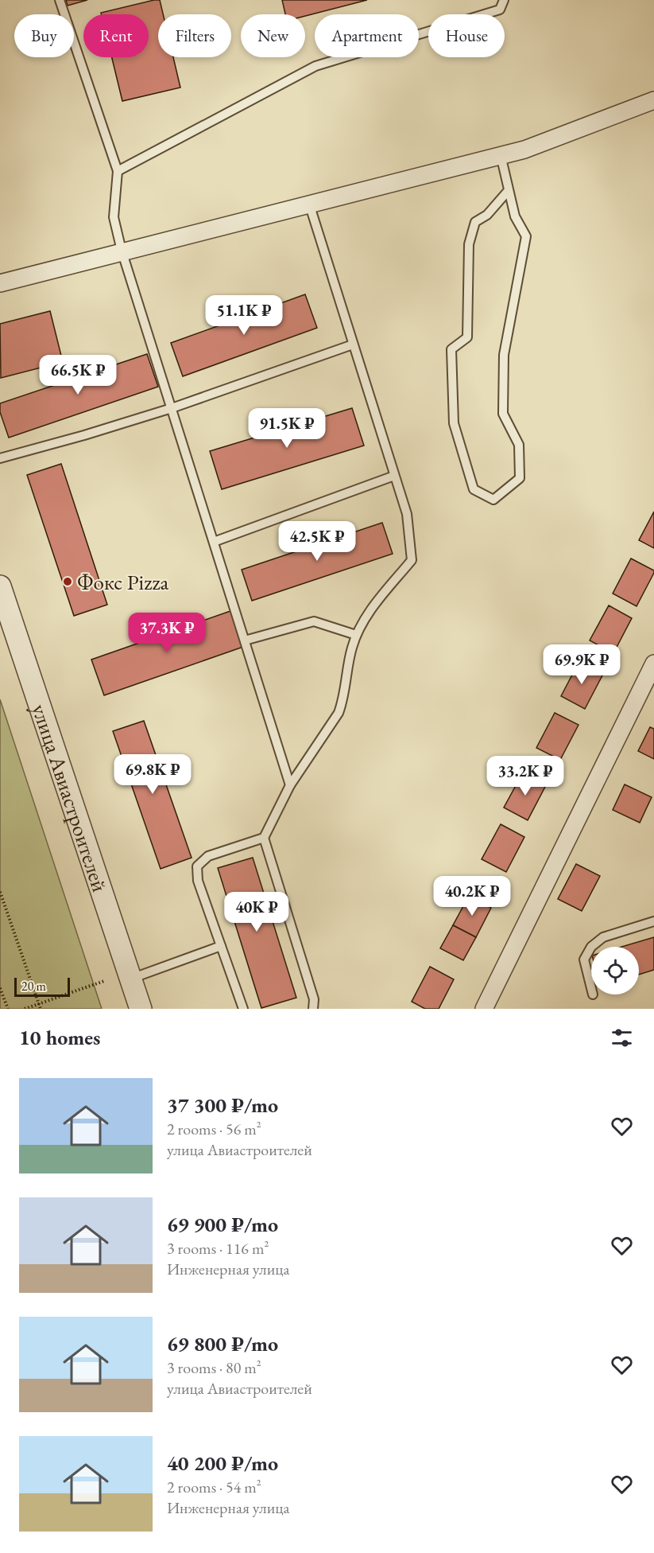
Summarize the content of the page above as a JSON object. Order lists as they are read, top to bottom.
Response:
{
  "streets": {
    "street": ["улица Авиастроителей"]
  },
  "places": ["Фокс Pizza"],
  "scale_bar": "20 m",
  "page": {
    "chip": [
      "Buy",
      "Rent",
      "Filters",
      "New",
      "Apartment",
      "House"
    ],
    "price": [
      "51.1K ₽",
      "66.5K ₽",
      "91.5K ₽",
      "42.5K ₽",
      "37.3K ₽",
      "69.9K ₽",
      "69.8K ₽",
      "33.2K ₽",
      "40.2K ₽",
      "40K ₽"
    ],
    "scale": "20 m",
    "heading": "10 homes",
    "list": [
      {
        "name": "37 300 ₽/mo",
        "note": "2 rooms · 56 m² · улица Авиастроителей"
      },
      {
        "name": "69 900 ₽/mo",
        "note": "3 rooms · 116 m² · Инженерная улица"
      },
      {
        "name": "69 800 ₽/mo",
        "note": "3 rooms · 80 m² · улица Авиастроителей"
      },
      {
        "name": "40 200 ₽/mo",
        "note": "2 rooms · 54 m² · Инженерная улица"
      }
    ]
  }
}
